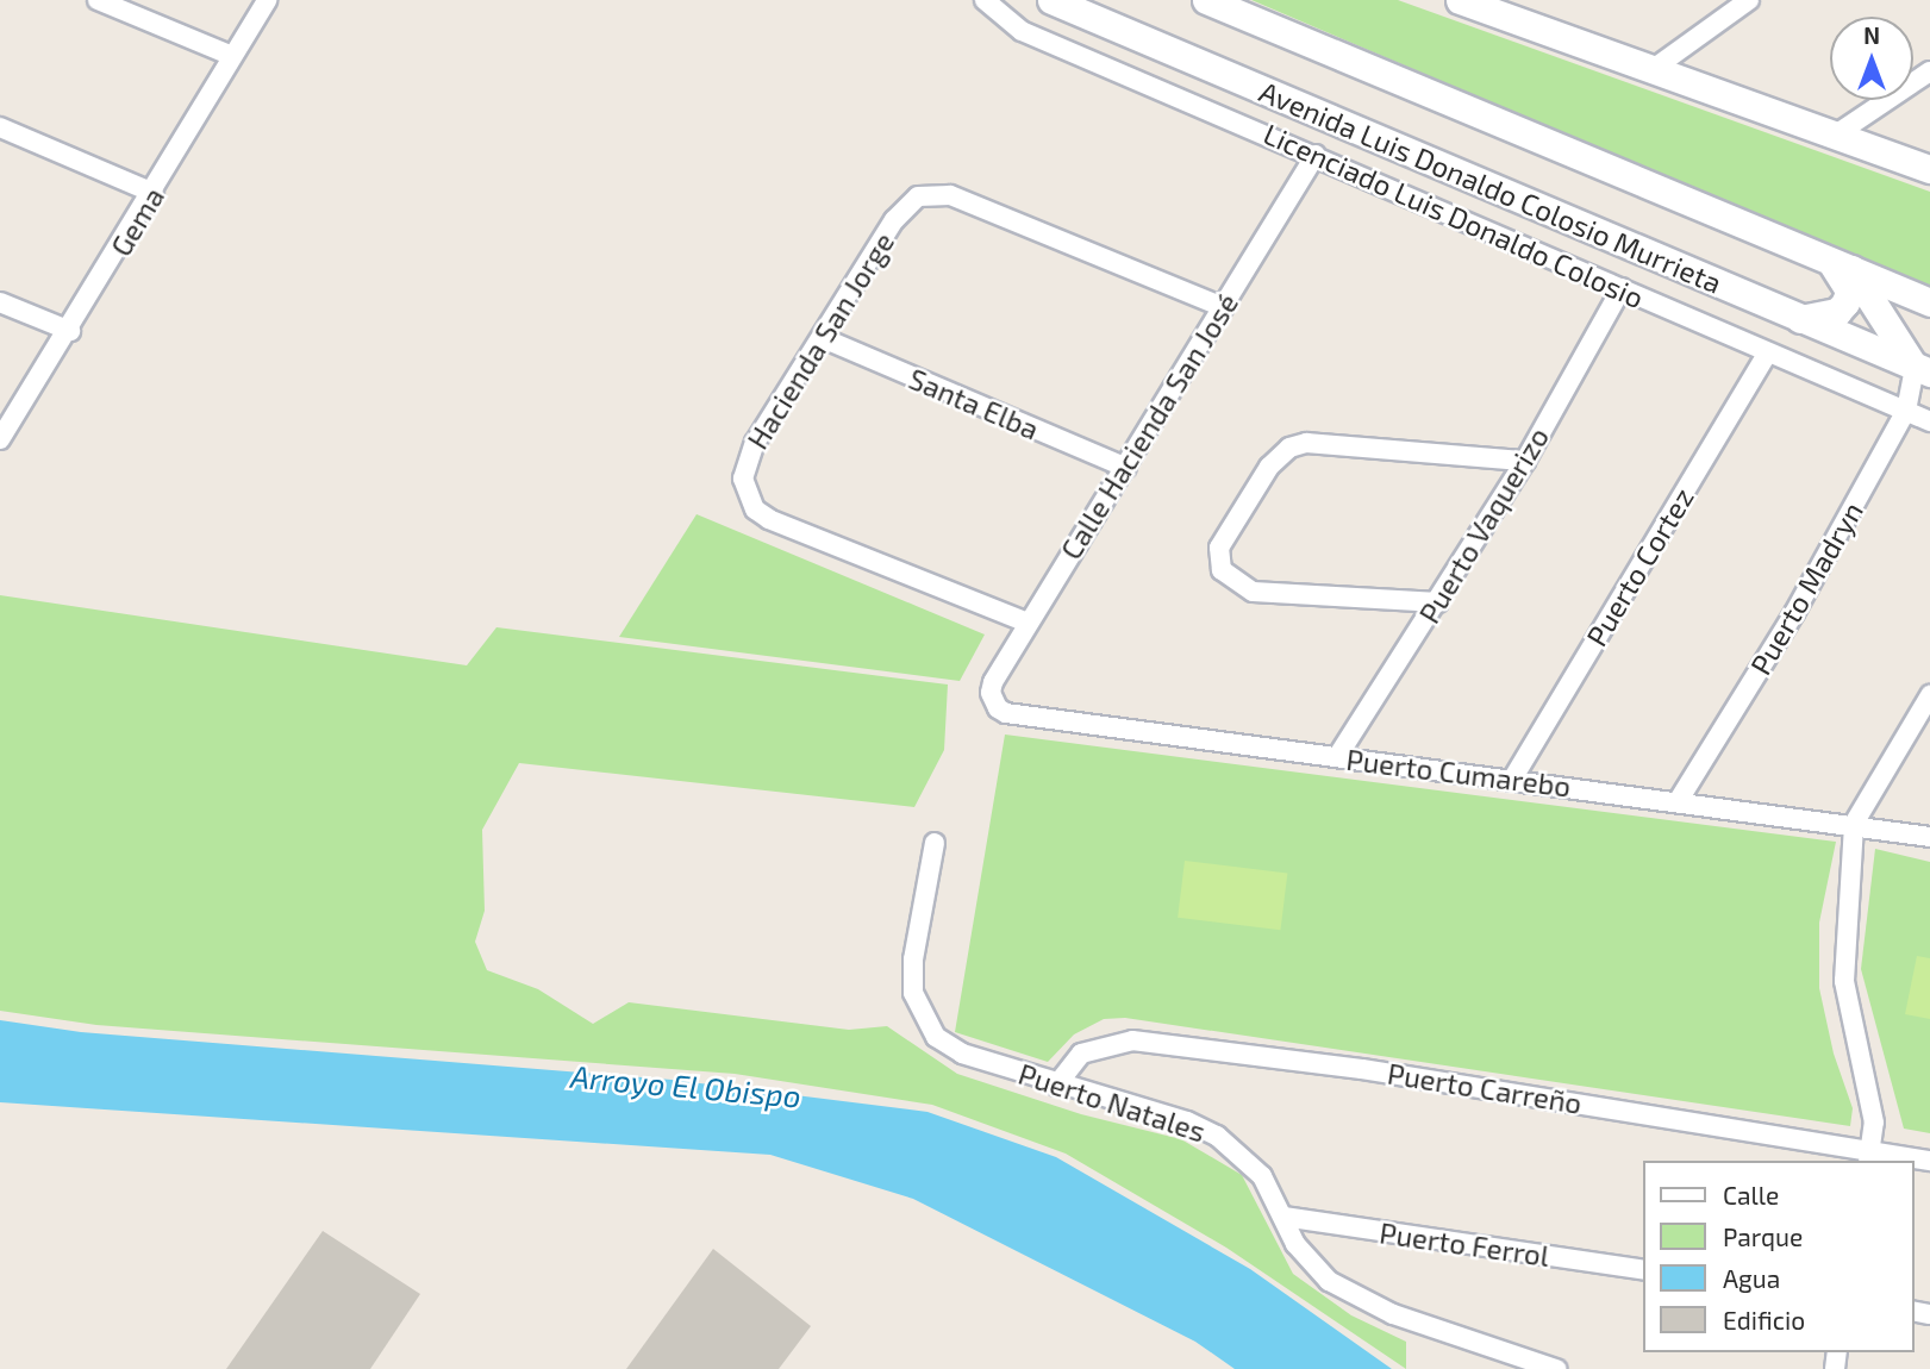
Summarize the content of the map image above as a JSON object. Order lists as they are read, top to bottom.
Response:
{
  "streets": {
    "main road": ["Avenida Luis Donaldo Colosio Murrieta"],
    "street": [
      "Licenciado Luis Donaldo Colosio",
      "Gema",
      "Hacienda San Jorge",
      "Santa Elba",
      "Calle Hacienda San José",
      "Puerto Vaquerizo",
      "Puerto Cortez",
      "Puerto Madryn",
      "Puerto Cumarebo",
      "Puerto Carreño",
      "Puerto Natales",
      "Puerto Ferrol"
    ]
  },
  "crossings": [
    ["Avenida Luis Donaldo Colosio Murrieta", "Puerto Madryn"],
    ["Licenciado Luis Donaldo Colosio", "Calle Hacienda San José"],
    ["Licenciado Luis Donaldo Colosio", "Puerto Vaquerizo"],
    ["Licenciado Luis Donaldo Colosio", "Puerto Cortez"],
    ["Licenciado Luis Donaldo Colosio", "Puerto Madryn"],
    ["Hacienda San Jorge", "Santa Elba"],
    ["Hacienda San Jorge", "Calle Hacienda San José"],
    ["Santa Elba", "Calle Hacienda San José"],
    ["Calle Hacienda San José", "Puerto Cumarebo"],
    ["Puerto Vaquerizo", "Puerto Cumarebo"],
    ["Puerto Cortez", "Puerto Cumarebo"],
    ["Puerto Madryn", "Puerto Cumarebo"],
    ["Puerto Carreño", "Puerto Natales"],
    ["Puerto Natales", "Puerto Ferrol"]
  ],
  "water": ["Arroyo El Obispo"],
  "legend": [
    "Calle",
    "Parque",
    "Agua",
    "Edificio"
  ],
  "north": "top"
}
